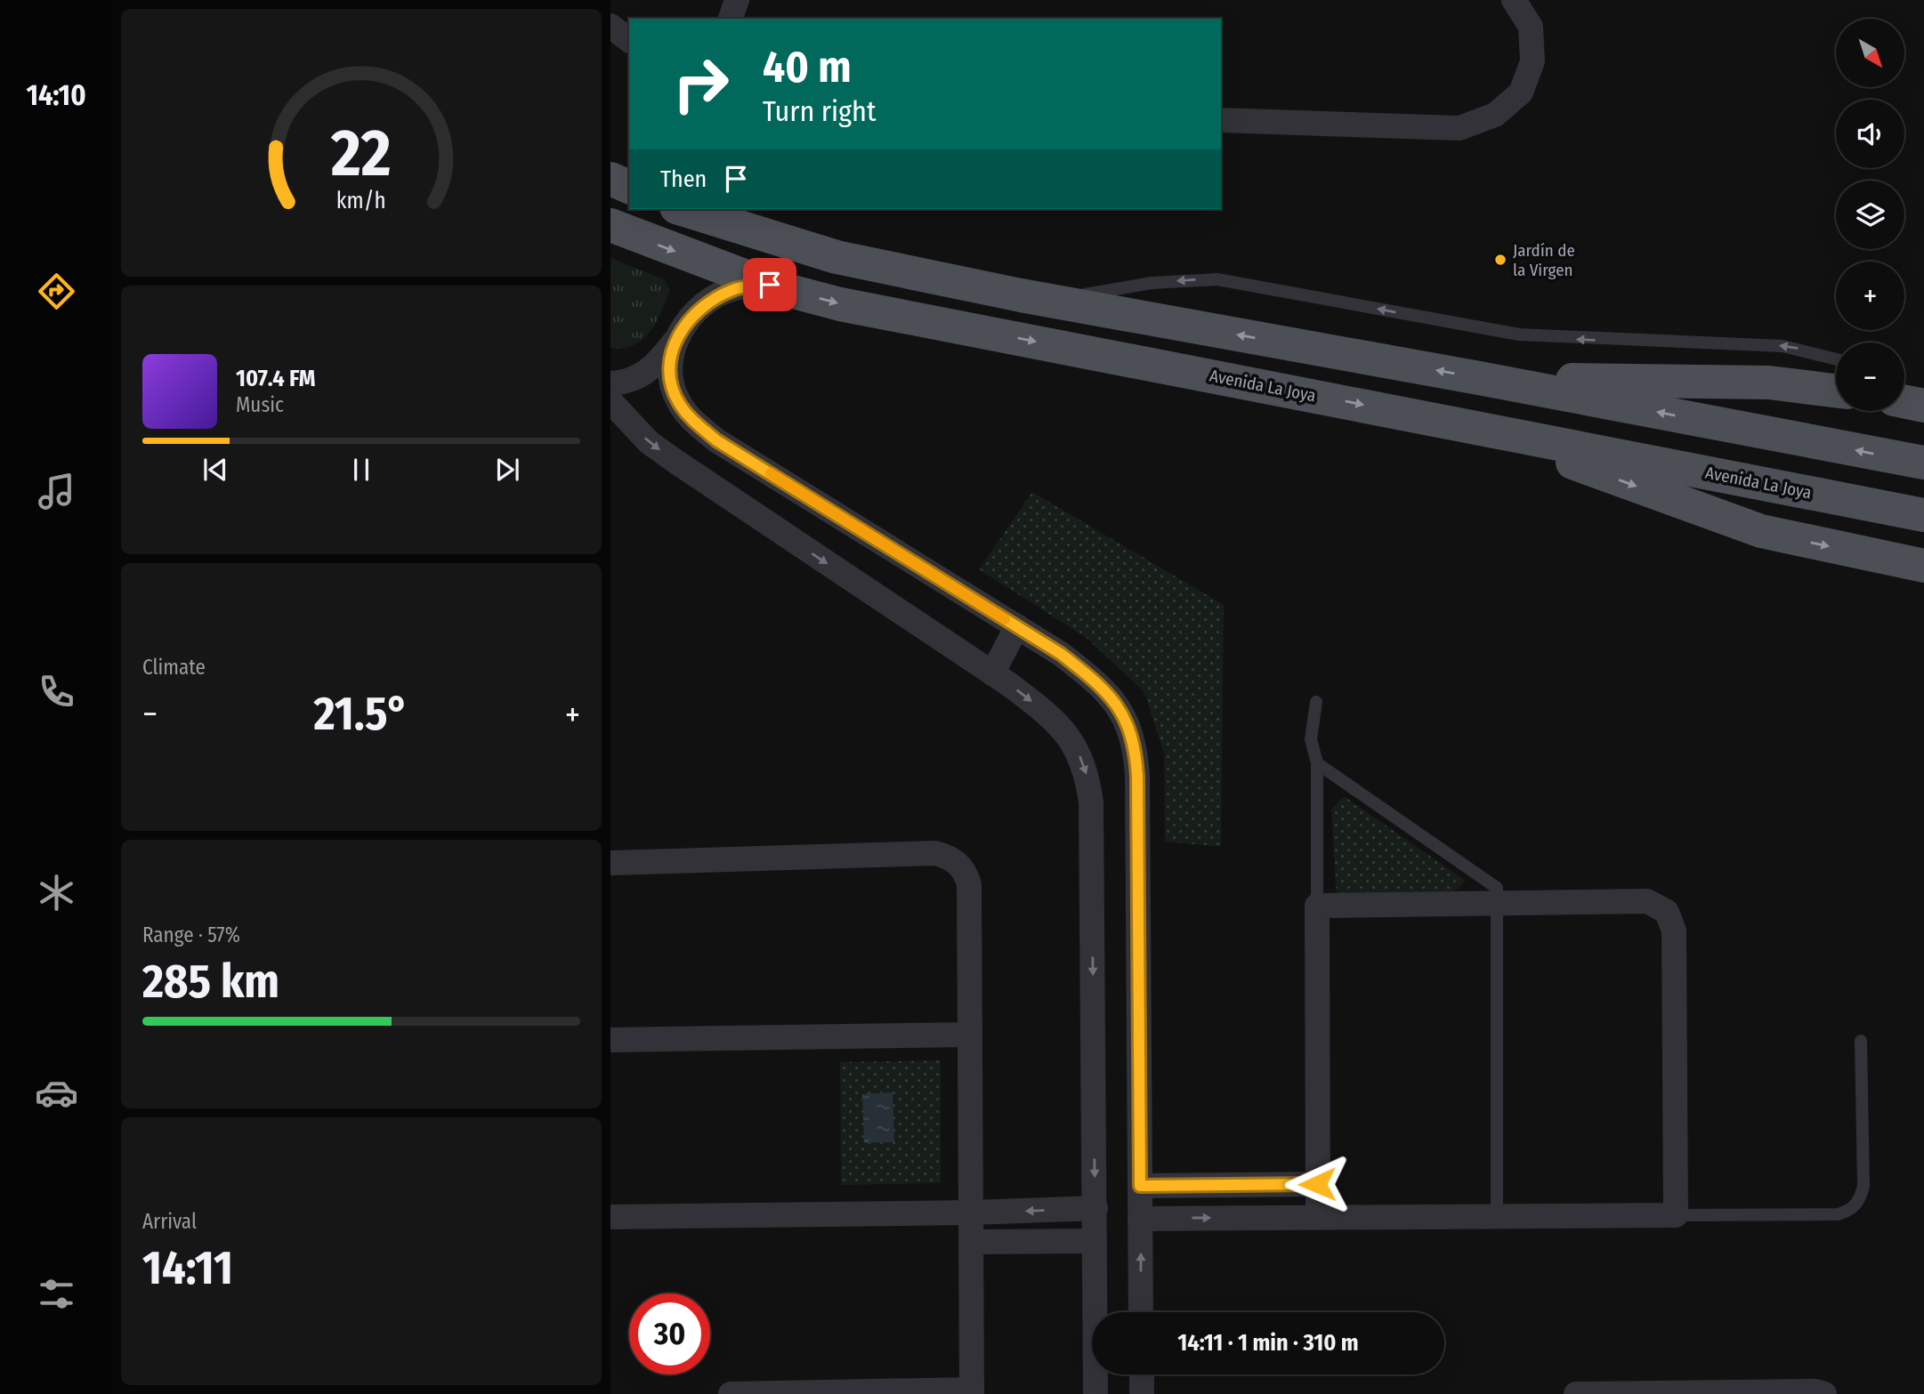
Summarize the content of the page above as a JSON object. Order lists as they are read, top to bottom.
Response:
{
  "streets": {
    "main road": ["Avenida La Joya"]
  },
  "places": ["Jardín de la Virgen"],
  "north": "bottom right",
  "page": {
    "tabs": "14:10",
    "map_buttons": ["+", "−"],
    "turn": ["40 m", "Turn right"],
    "then": "Then",
    "song": ["107.4 FM", "Music"],
    "tile": [
      "Climate",
      ["Range · 57%", "285 km"],
      ["Arrival", "14:11"]
    ],
    "heat": ["−", "21.5°", "+"],
    "limit": "30",
    "trip": "14:11 · 1 min · 310 m",
    "gauge": ["22", "km/h"]
  }
}
